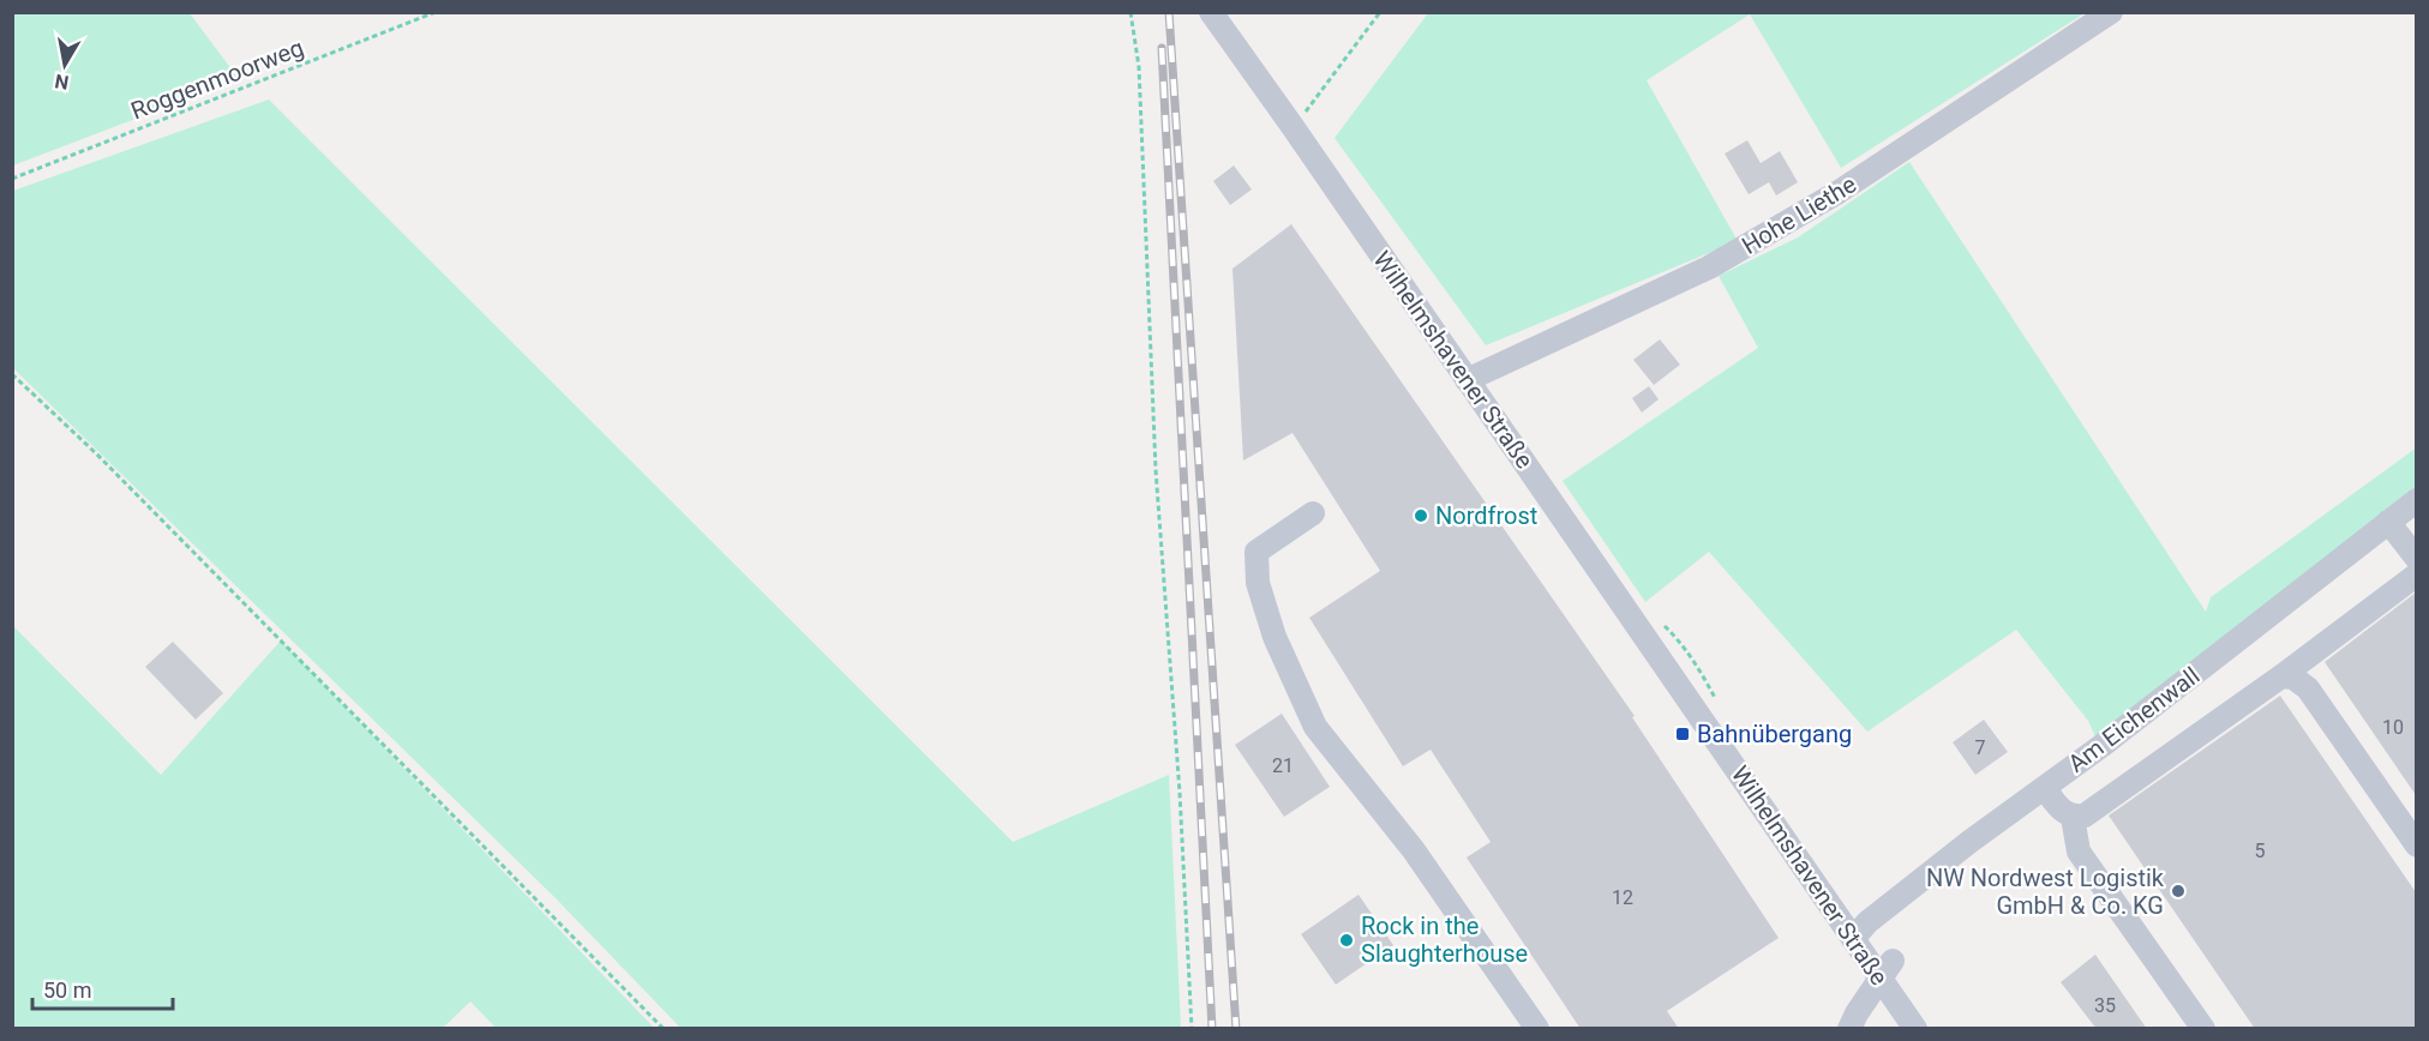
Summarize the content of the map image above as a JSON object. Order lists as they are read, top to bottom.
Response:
{
  "streets": {
    "street": ["Hohe Liethe", "Wilhelmshavener Straße", "Am Eichenwall"],
    "path": ["Roggenmoorweg"]
  },
  "crossings": [
    ["Hohe Liethe", "Wilhelmshavener Straße"],
    ["Wilhelmshavener Straße", "Am Eichenwall"]
  ],
  "places": {
    "other": ["Nordfrost", "NW Nordwest Logistik GmbH & Co. KG", "Rock in the Slaughterhouse"],
    "transit": ["Bahnübergang"]
  },
  "house_numbers": [
    "10",
    "7",
    "21",
    "5",
    "12",
    "35"
  ],
  "scale_bar": "50 m",
  "north": "bottom"
}
